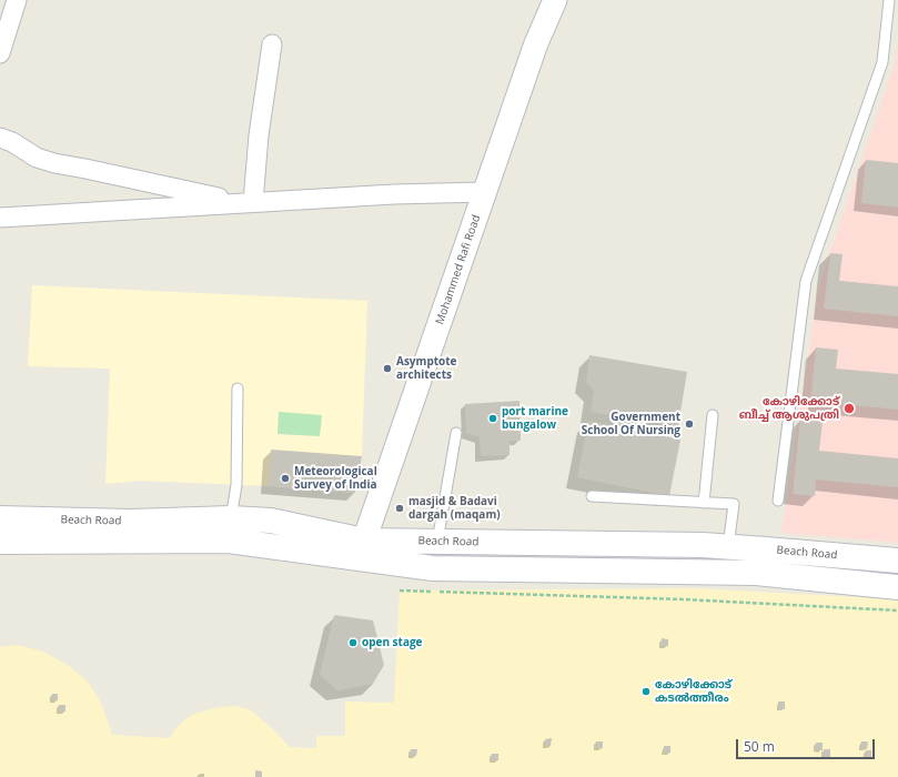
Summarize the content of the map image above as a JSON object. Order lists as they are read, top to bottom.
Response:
{
  "streets": {
    "main road": ["Beach Road"],
    "street": ["Mohammed Rafi Road"]
  },
  "crossings": [
    ["Mohammed Rafi Road", "Beach Road"]
  ],
  "places": [
    "Asymptote architects",
    "കോഴിക്കോട് ബീച്ച് ആശുപത്രി",
    "port marine bungalow",
    "Government School Of Nursing",
    "Meteorological Survey of India",
    "masjid & Badavi dargah (maqam)",
    "open stage",
    "കോഴിക്കോട് കടൽത്തീരം"
  ],
  "scale_bar": "50 m"
}
